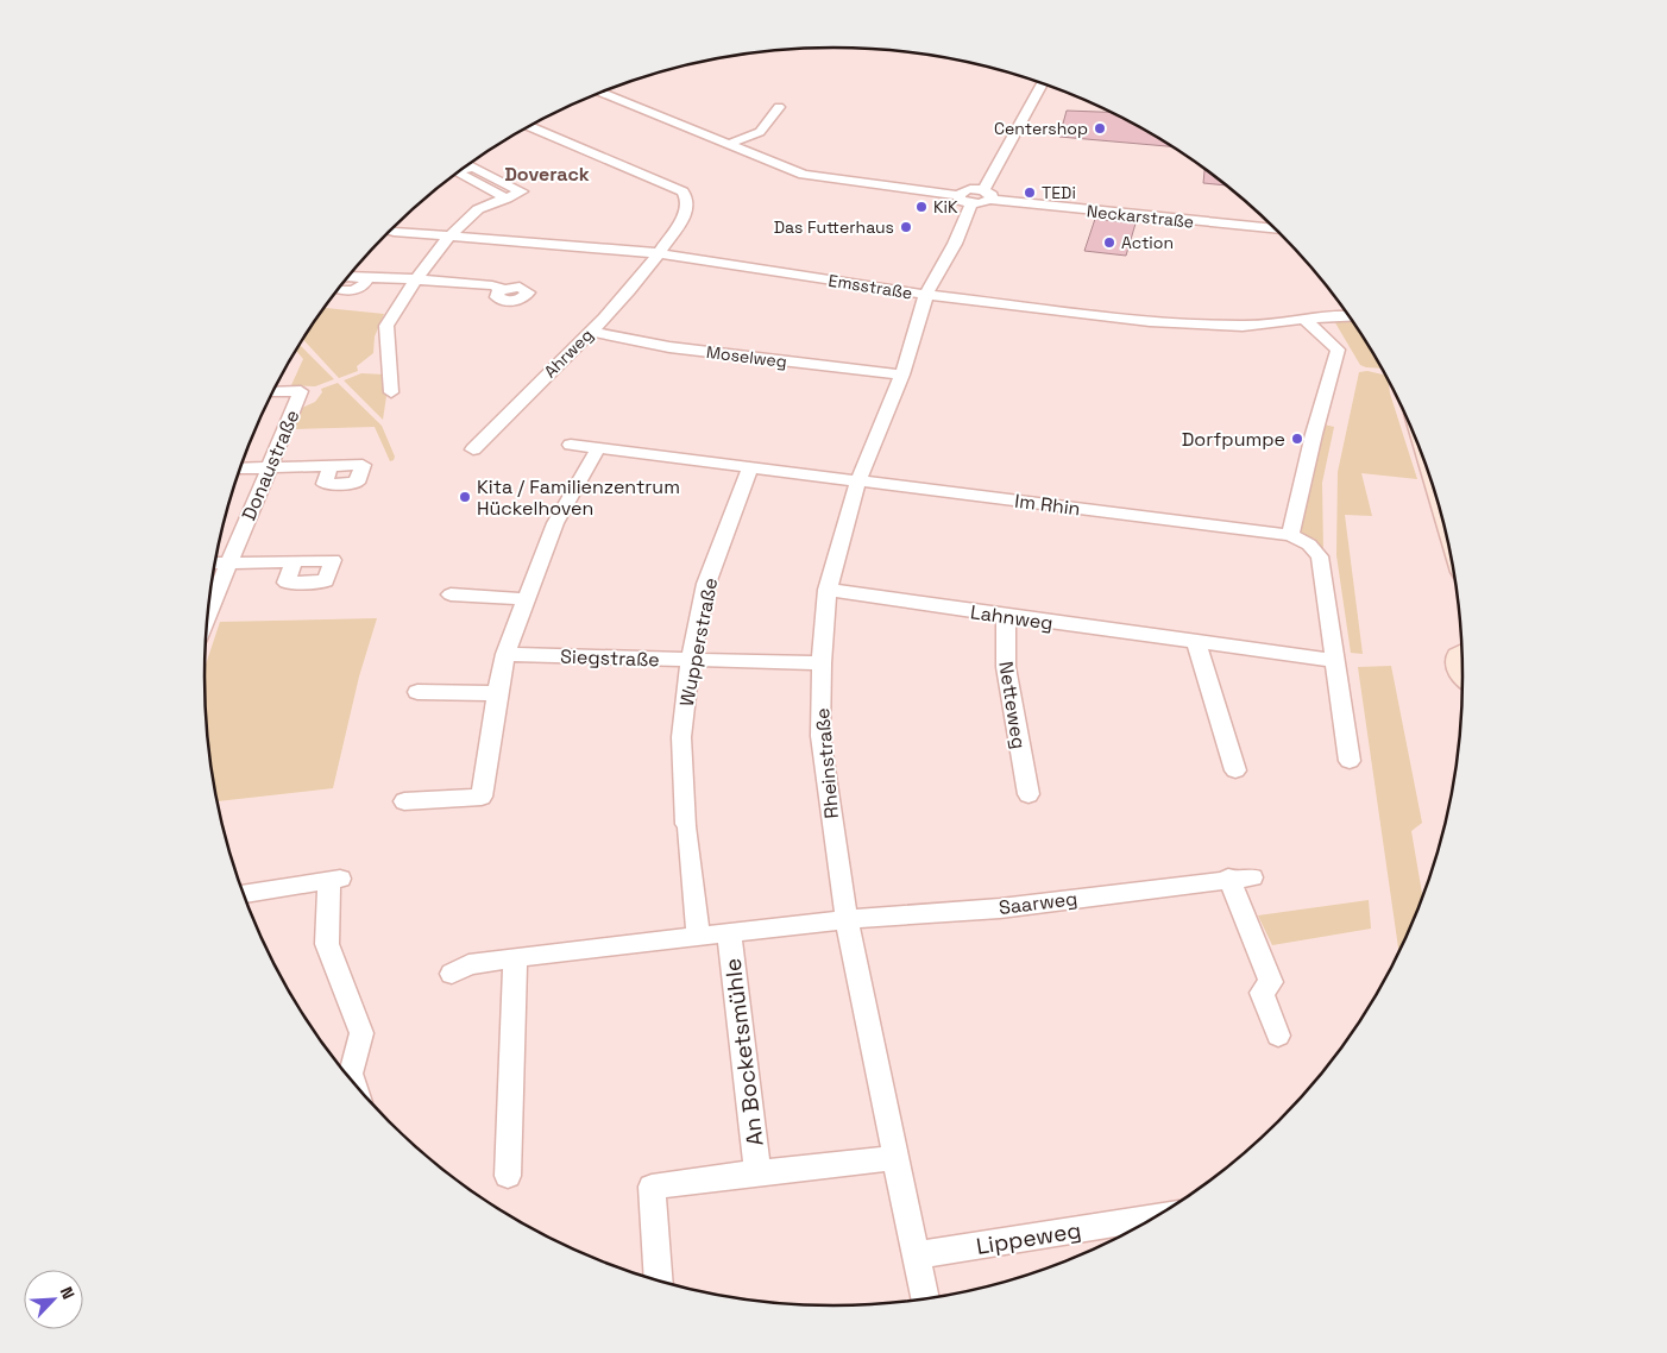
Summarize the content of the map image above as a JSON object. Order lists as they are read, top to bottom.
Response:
{
  "streets": {
    "street": [
      "Neckarstraße",
      "Emsstraße",
      "Ahrweg",
      "Moselweg",
      "Donaustraße",
      "Im Rhin",
      "Lahnweg",
      "Wupperstraße",
      "Siegstraße",
      "Netteweg",
      "Rheinstraße",
      "Saarweg",
      "An Bocketsmühle",
      "Lippeweg"
    ]
  },
  "crossings": [
    ["Emsstraße", "Ahrweg"],
    ["Emsstraße", "Rheinstraße"],
    ["Ahrweg", "Moselweg"],
    ["Moselweg", "Rheinstraße"],
    ["Im Rhin", "Wupperstraße"],
    ["Im Rhin", "Rheinstraße"],
    ["Lahnweg", "Netteweg"],
    ["Lahnweg", "Rheinstraße"],
    ["Wupperstraße", "Siegstraße"],
    ["Wupperstraße", "An Bocketsmühle"],
    ["Siegstraße", "Rheinstraße"],
    ["Rheinstraße", "Saarweg"],
    ["Rheinstraße", "An Bocketsmühle"],
    ["Rheinstraße", "Lippeweg"],
    ["Saarweg", "An Bocketsmühle"]
  ],
  "districts": ["Doverack"],
  "places": [
    "Centershop",
    "TEDi",
    "KiK",
    "Das Futterhaus",
    "Action",
    "Dorfpumpe",
    "Kita / Familienzentrum Hückelhoven"
  ],
  "north": "top right"
}
